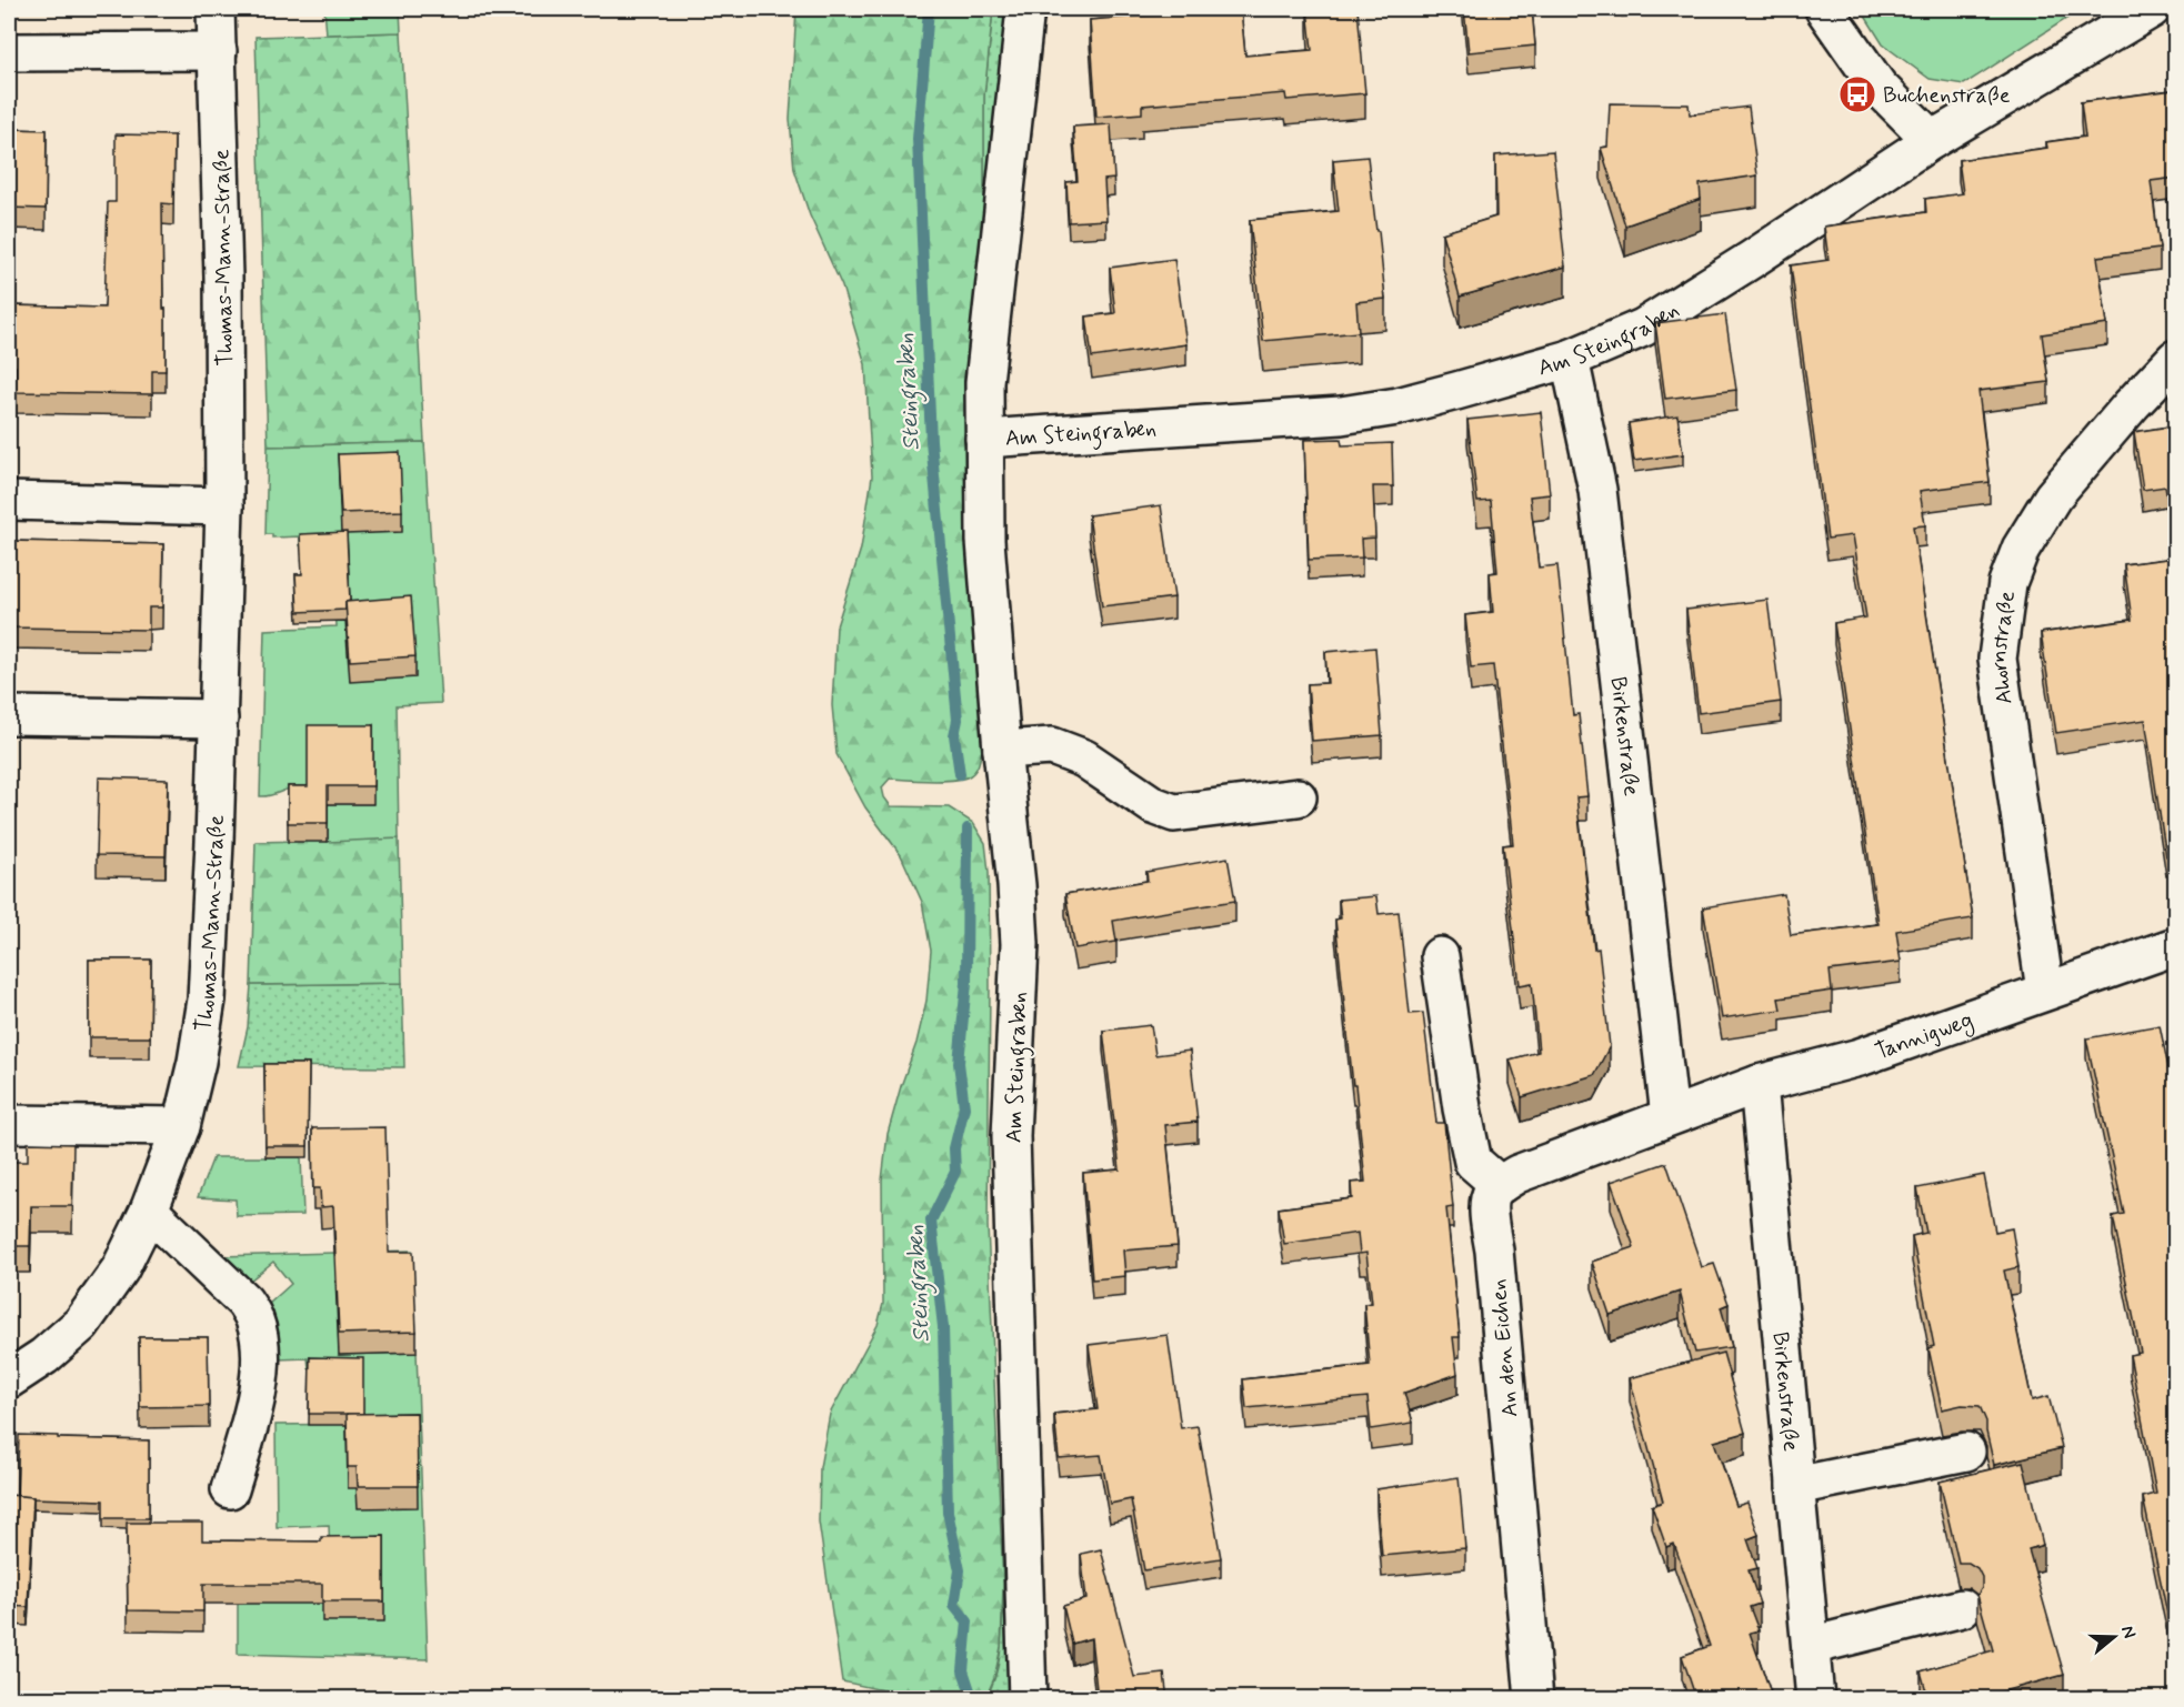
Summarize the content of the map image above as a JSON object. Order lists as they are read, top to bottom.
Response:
{
  "streets": {
    "street": [
      "Thomas-Mann-Straße",
      "Am Steingraben",
      "Ahornstraße",
      "Birkenstraße",
      "Tannigweg",
      "An den Eichen"
    ]
  },
  "crossings": [
    ["Am Steingraben", "Birkenstraße"],
    ["Ahornstraße", "Tannigweg"],
    ["Birkenstraße", "Tannigweg"]
  ],
  "water": ["Steingraben"],
  "places": {
    "bus stop": ["Buchenstraße"]
  },
  "north": "right"
}
